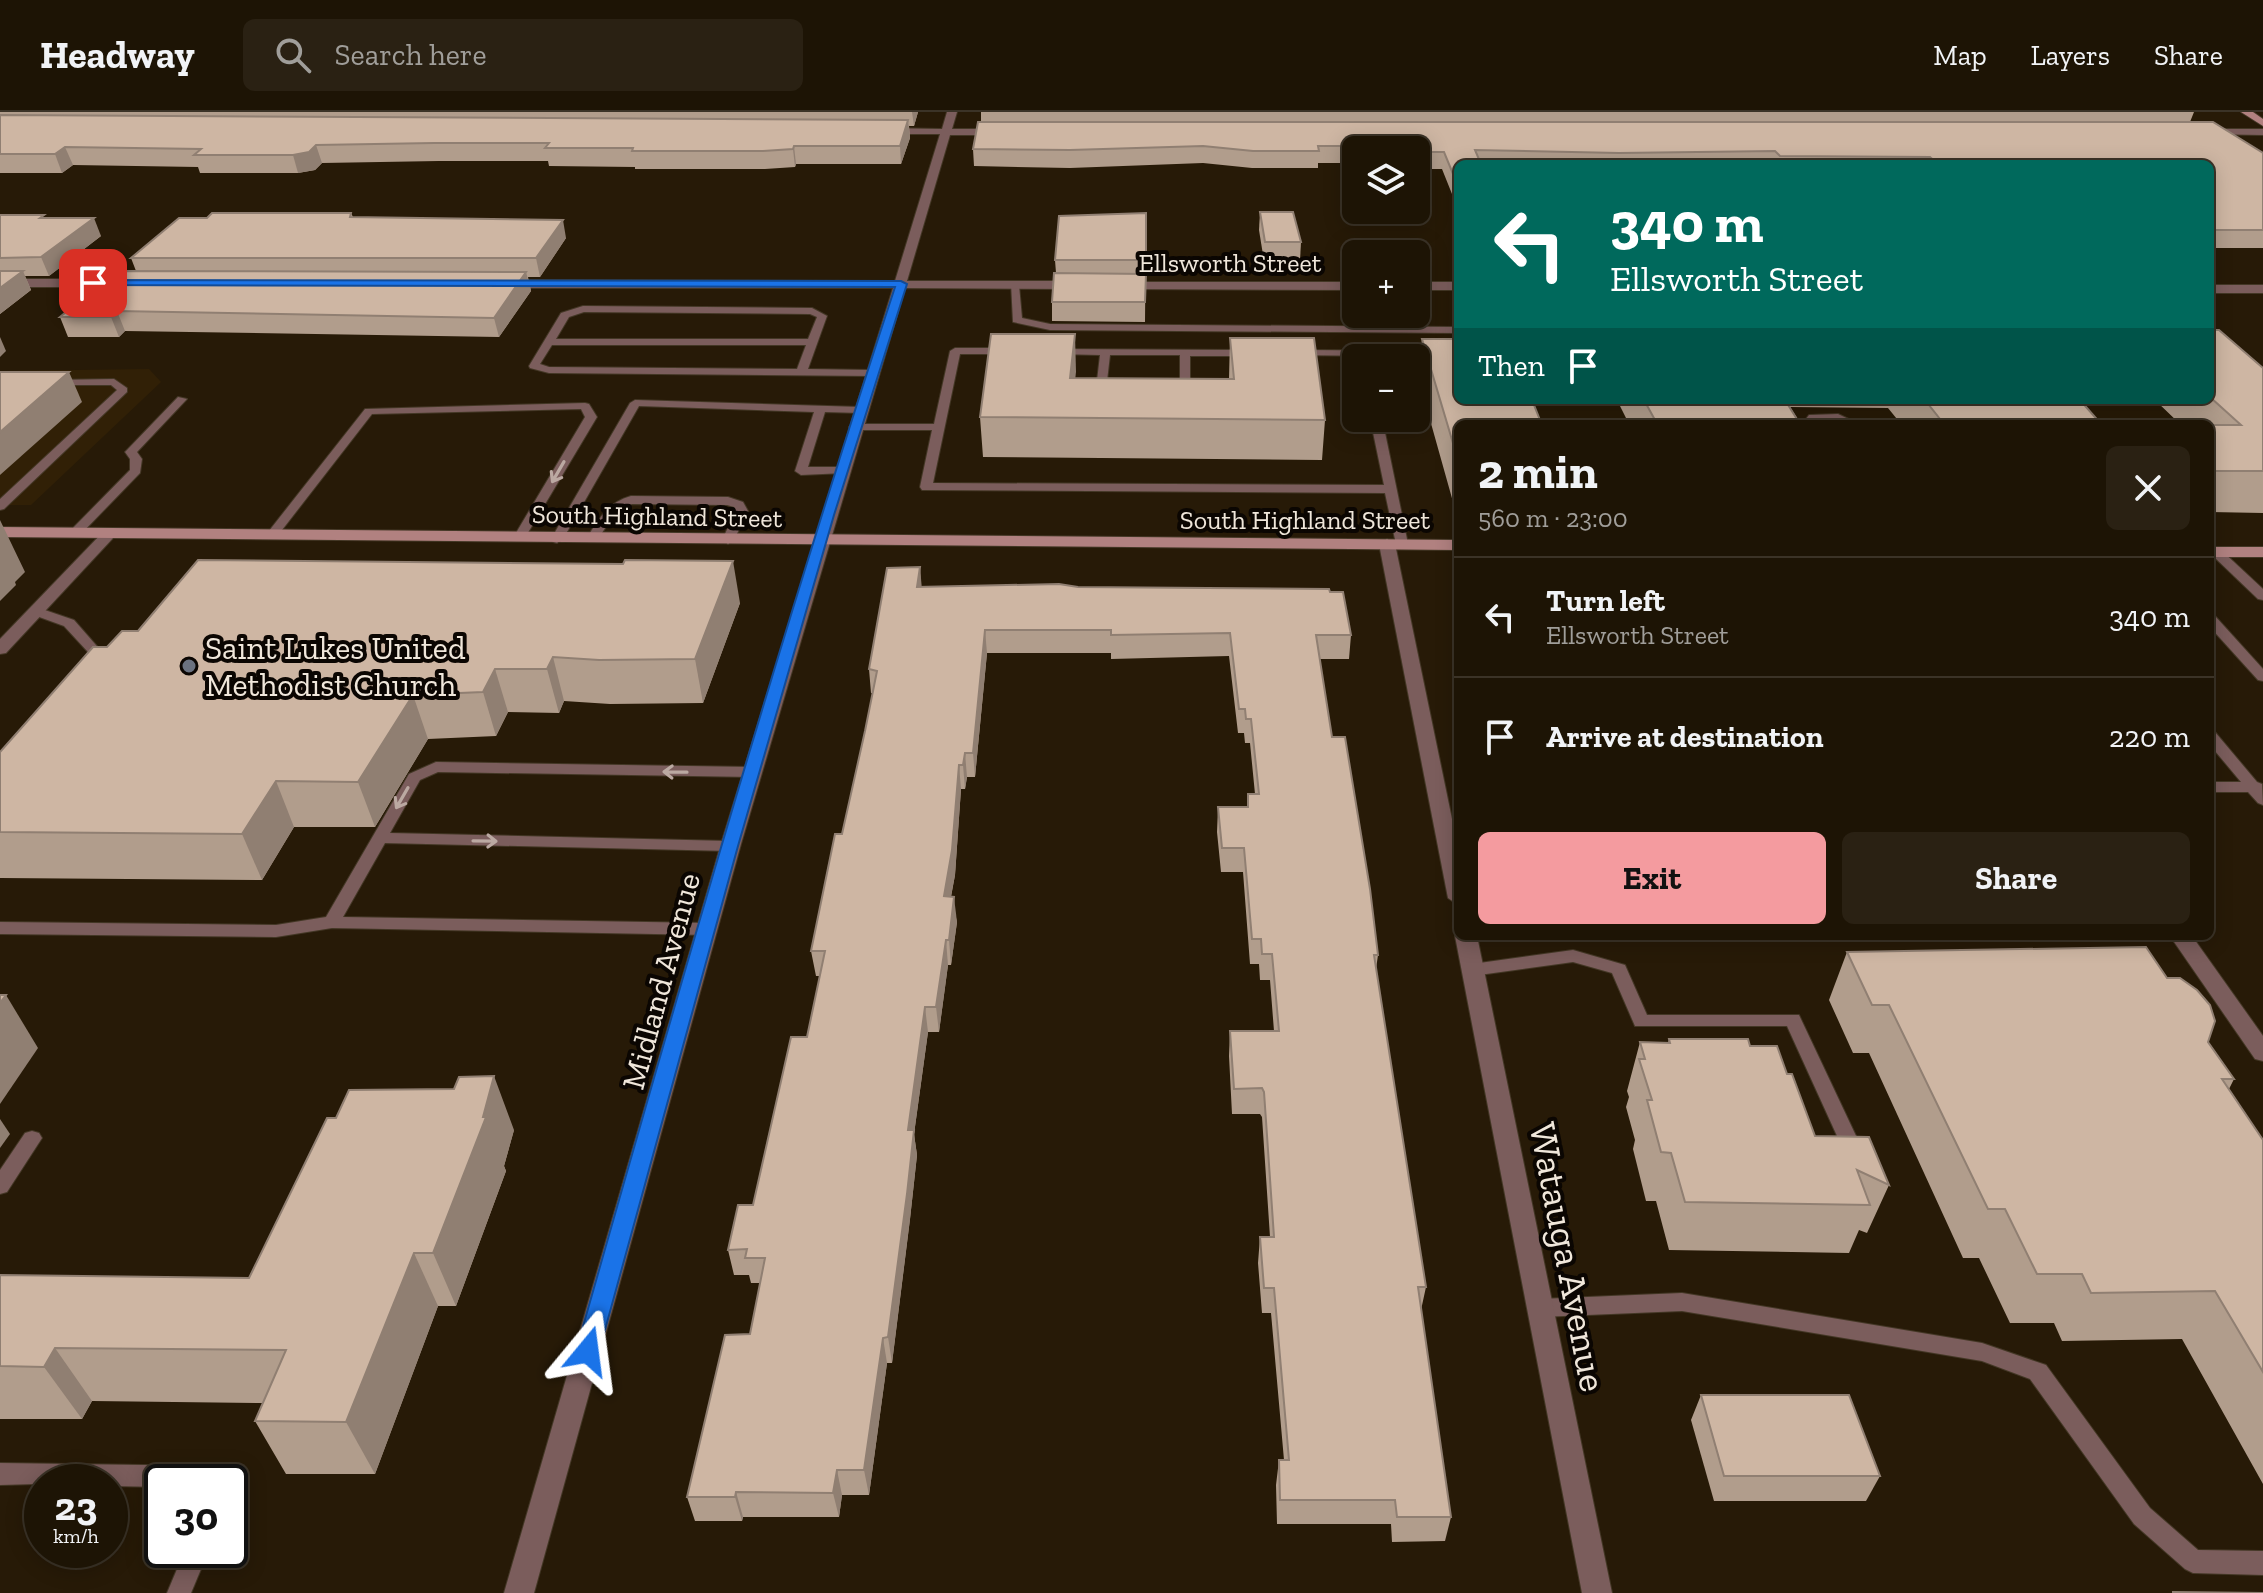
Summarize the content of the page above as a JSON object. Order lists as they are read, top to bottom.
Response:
{
  "streets": {
    "main road": ["South Highland Street"],
    "street": ["Ellsworth Street", "Midland Avenue", "Watauga Avenue"]
  },
  "crossings": [
    ["Ellsworth Street", "Midland Avenue"],
    ["South Highland Street", "Midland Avenue"]
  ],
  "places": ["Saint Lukes United Methodist Church"],
  "page": {
    "header": "Headway",
    "search": "Search here",
    "nav": ["Map", "Layers", "Share"],
    "map_buttons": ["+", "−"],
    "turn": ["340 m", "Ellsworth Street"],
    "then": "Then",
    "heading": ["2 min", "560 m · 23:00"],
    "list": [
      {
        "name": "Turn left",
        "note": "Ellsworth Street",
        "value": "340 m"
      },
      {
        "name": "Arrive at destination",
        "value": "220 m"
      }
    ],
    "buttons": ["Exit", "Share"],
    "speed": "23 km/h",
    "limit": "30"
  }
}
